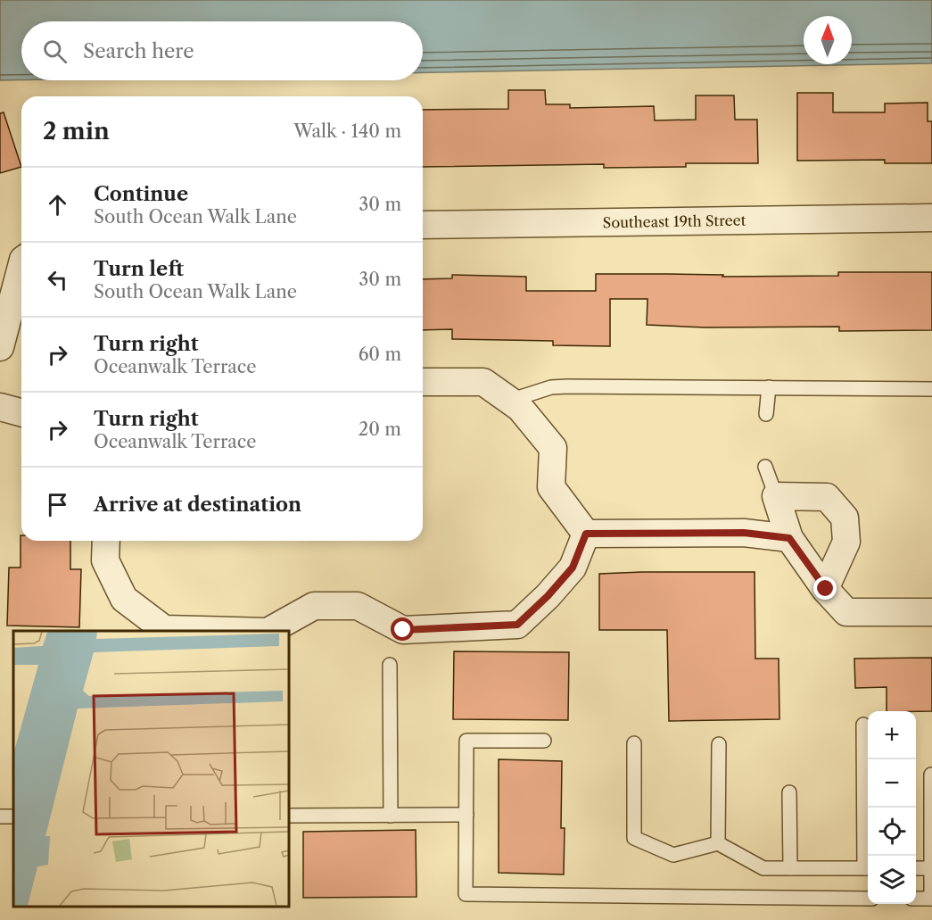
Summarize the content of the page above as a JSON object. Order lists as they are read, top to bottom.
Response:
{
  "streets": {
    "street": ["Southeast 19th Street"]
  },
  "north": "top",
  "page": {
    "search": "Search here",
    "heading": ["2 min", "Walk · 140 m"],
    "list": [
      ["Continue", "South Ocean Walk Lane", "30 m"],
      ["Turn left", "South Ocean Walk Lane", "30 m"],
      ["Turn right", "Oceanwalk Terrace", "60 m"],
      ["Turn right", "Oceanwalk Terrace", "20 m"],
      "Arrive at destination"
    ],
    "map_buttons": ["+", "−"]
  }
}
